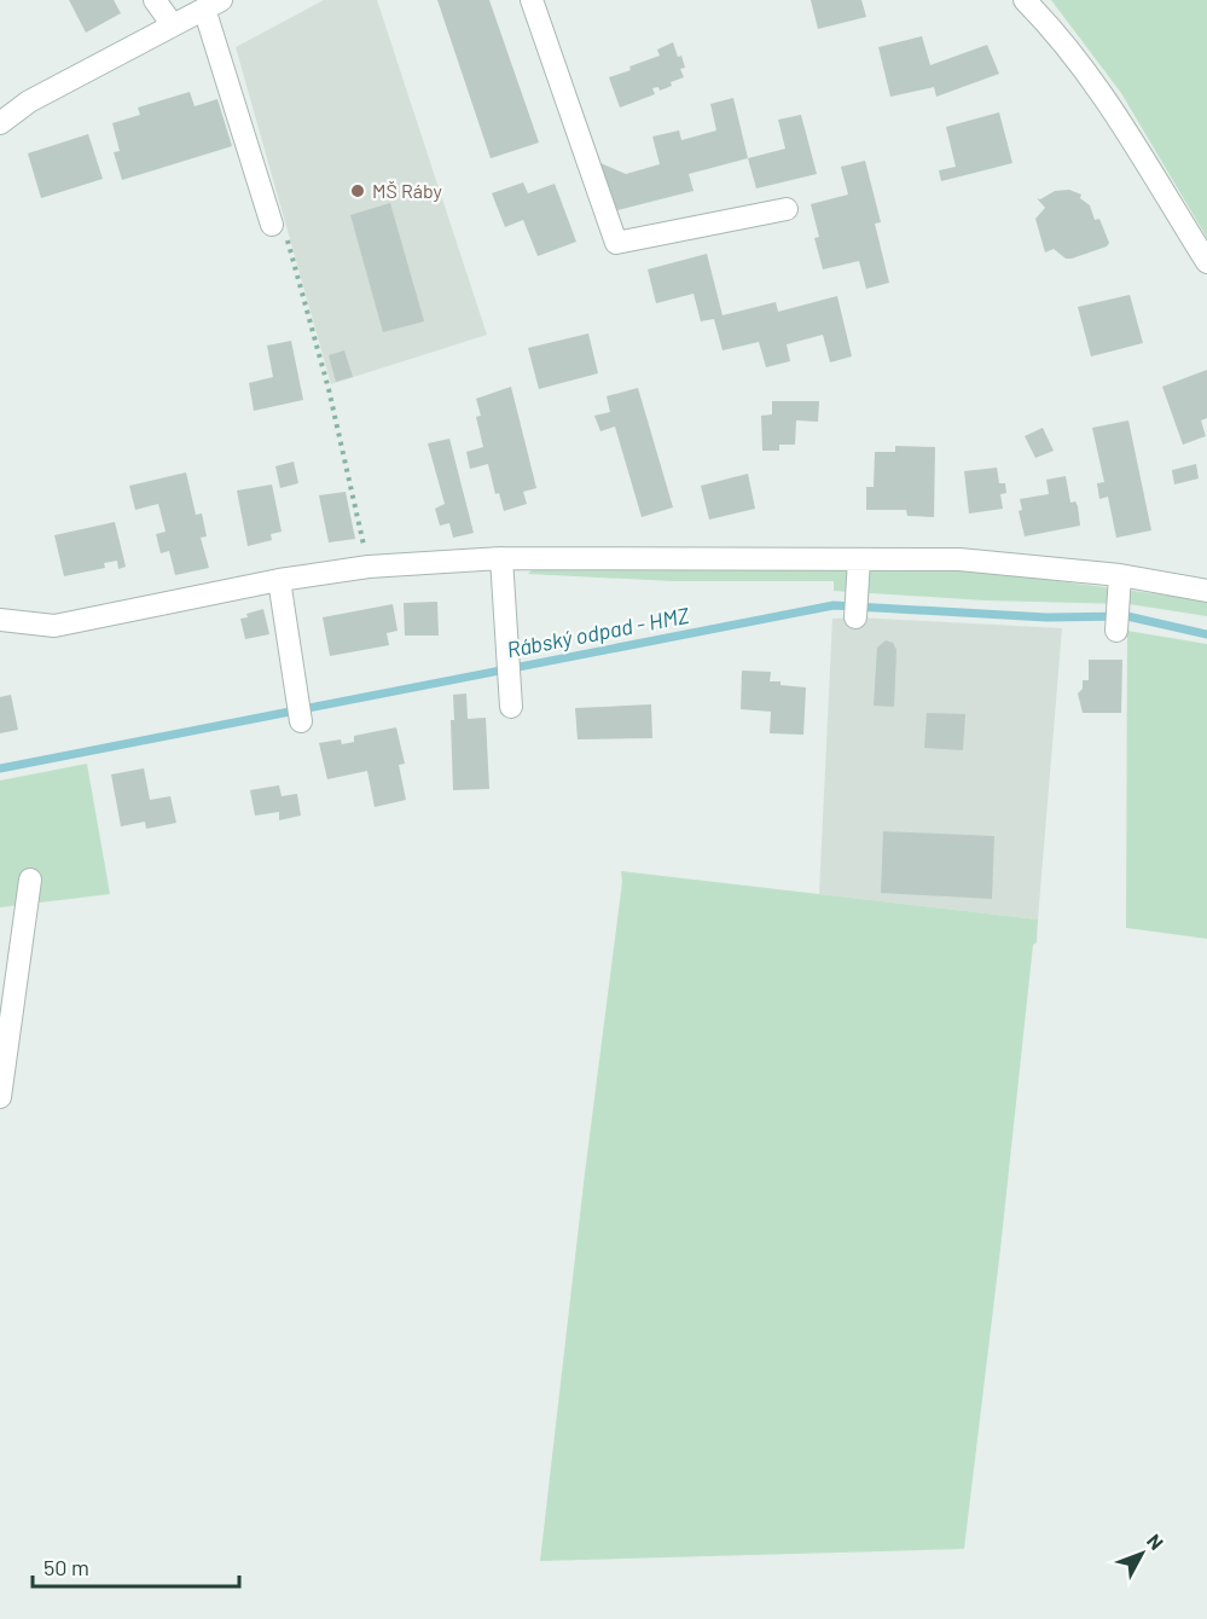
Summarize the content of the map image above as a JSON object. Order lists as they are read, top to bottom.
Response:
{
  "water": ["Rábský odpad - HMZ"],
  "places": ["MŠ Ráby"],
  "scale_bar": "50 m",
  "north": "top right"
}
